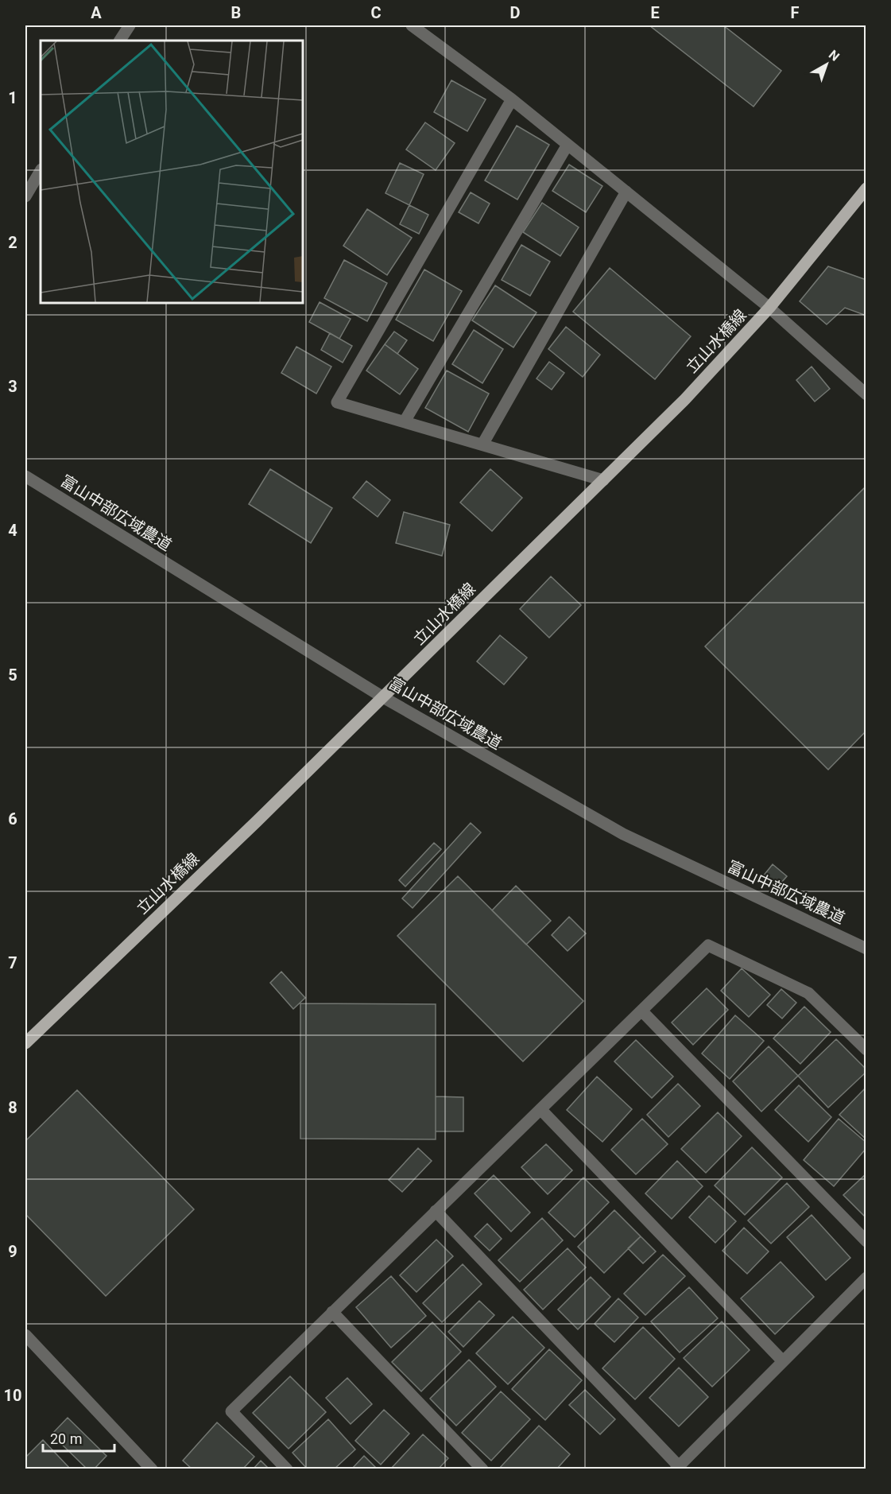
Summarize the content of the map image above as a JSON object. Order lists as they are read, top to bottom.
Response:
{
  "streets": {
    "main road": ["立山水橋線"],
    "street": ["富山中部広域農道"]
  },
  "crossings": [
    ["立山水橋線", "富山中部広域農道"]
  ],
  "scale_bar": "20 m",
  "north": "top right",
  "grid": {
    "columns": [
      "A",
      "B",
      "C",
      "D",
      "E",
      "F"
    ],
    "rows": [
      "1",
      "2",
      "3",
      "4",
      "5",
      "6",
      "7",
      "8",
      "9",
      "10"
    ]
  }
}
